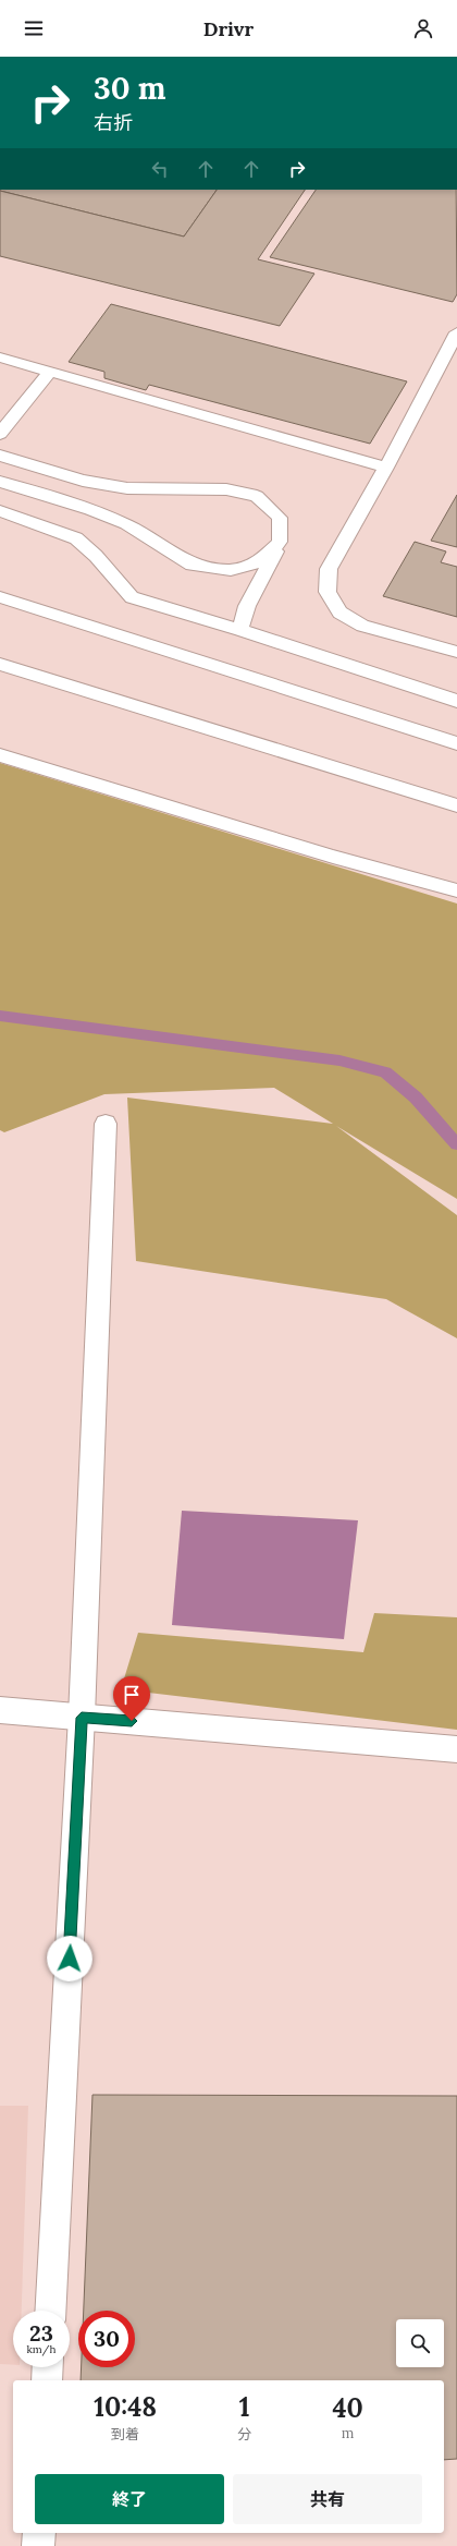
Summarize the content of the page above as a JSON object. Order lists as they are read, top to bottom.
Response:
{
  "page": {
    "header": "Drivr",
    "turn": ["30 m", "右折"],
    "speed": "23 km/h",
    "limit": "30",
    "eta": [
      "10:48",
      "到着",
      "1",
      "分",
      "40",
      "m"
    ],
    "buttons": ["終了", "共有"]
  }
}
